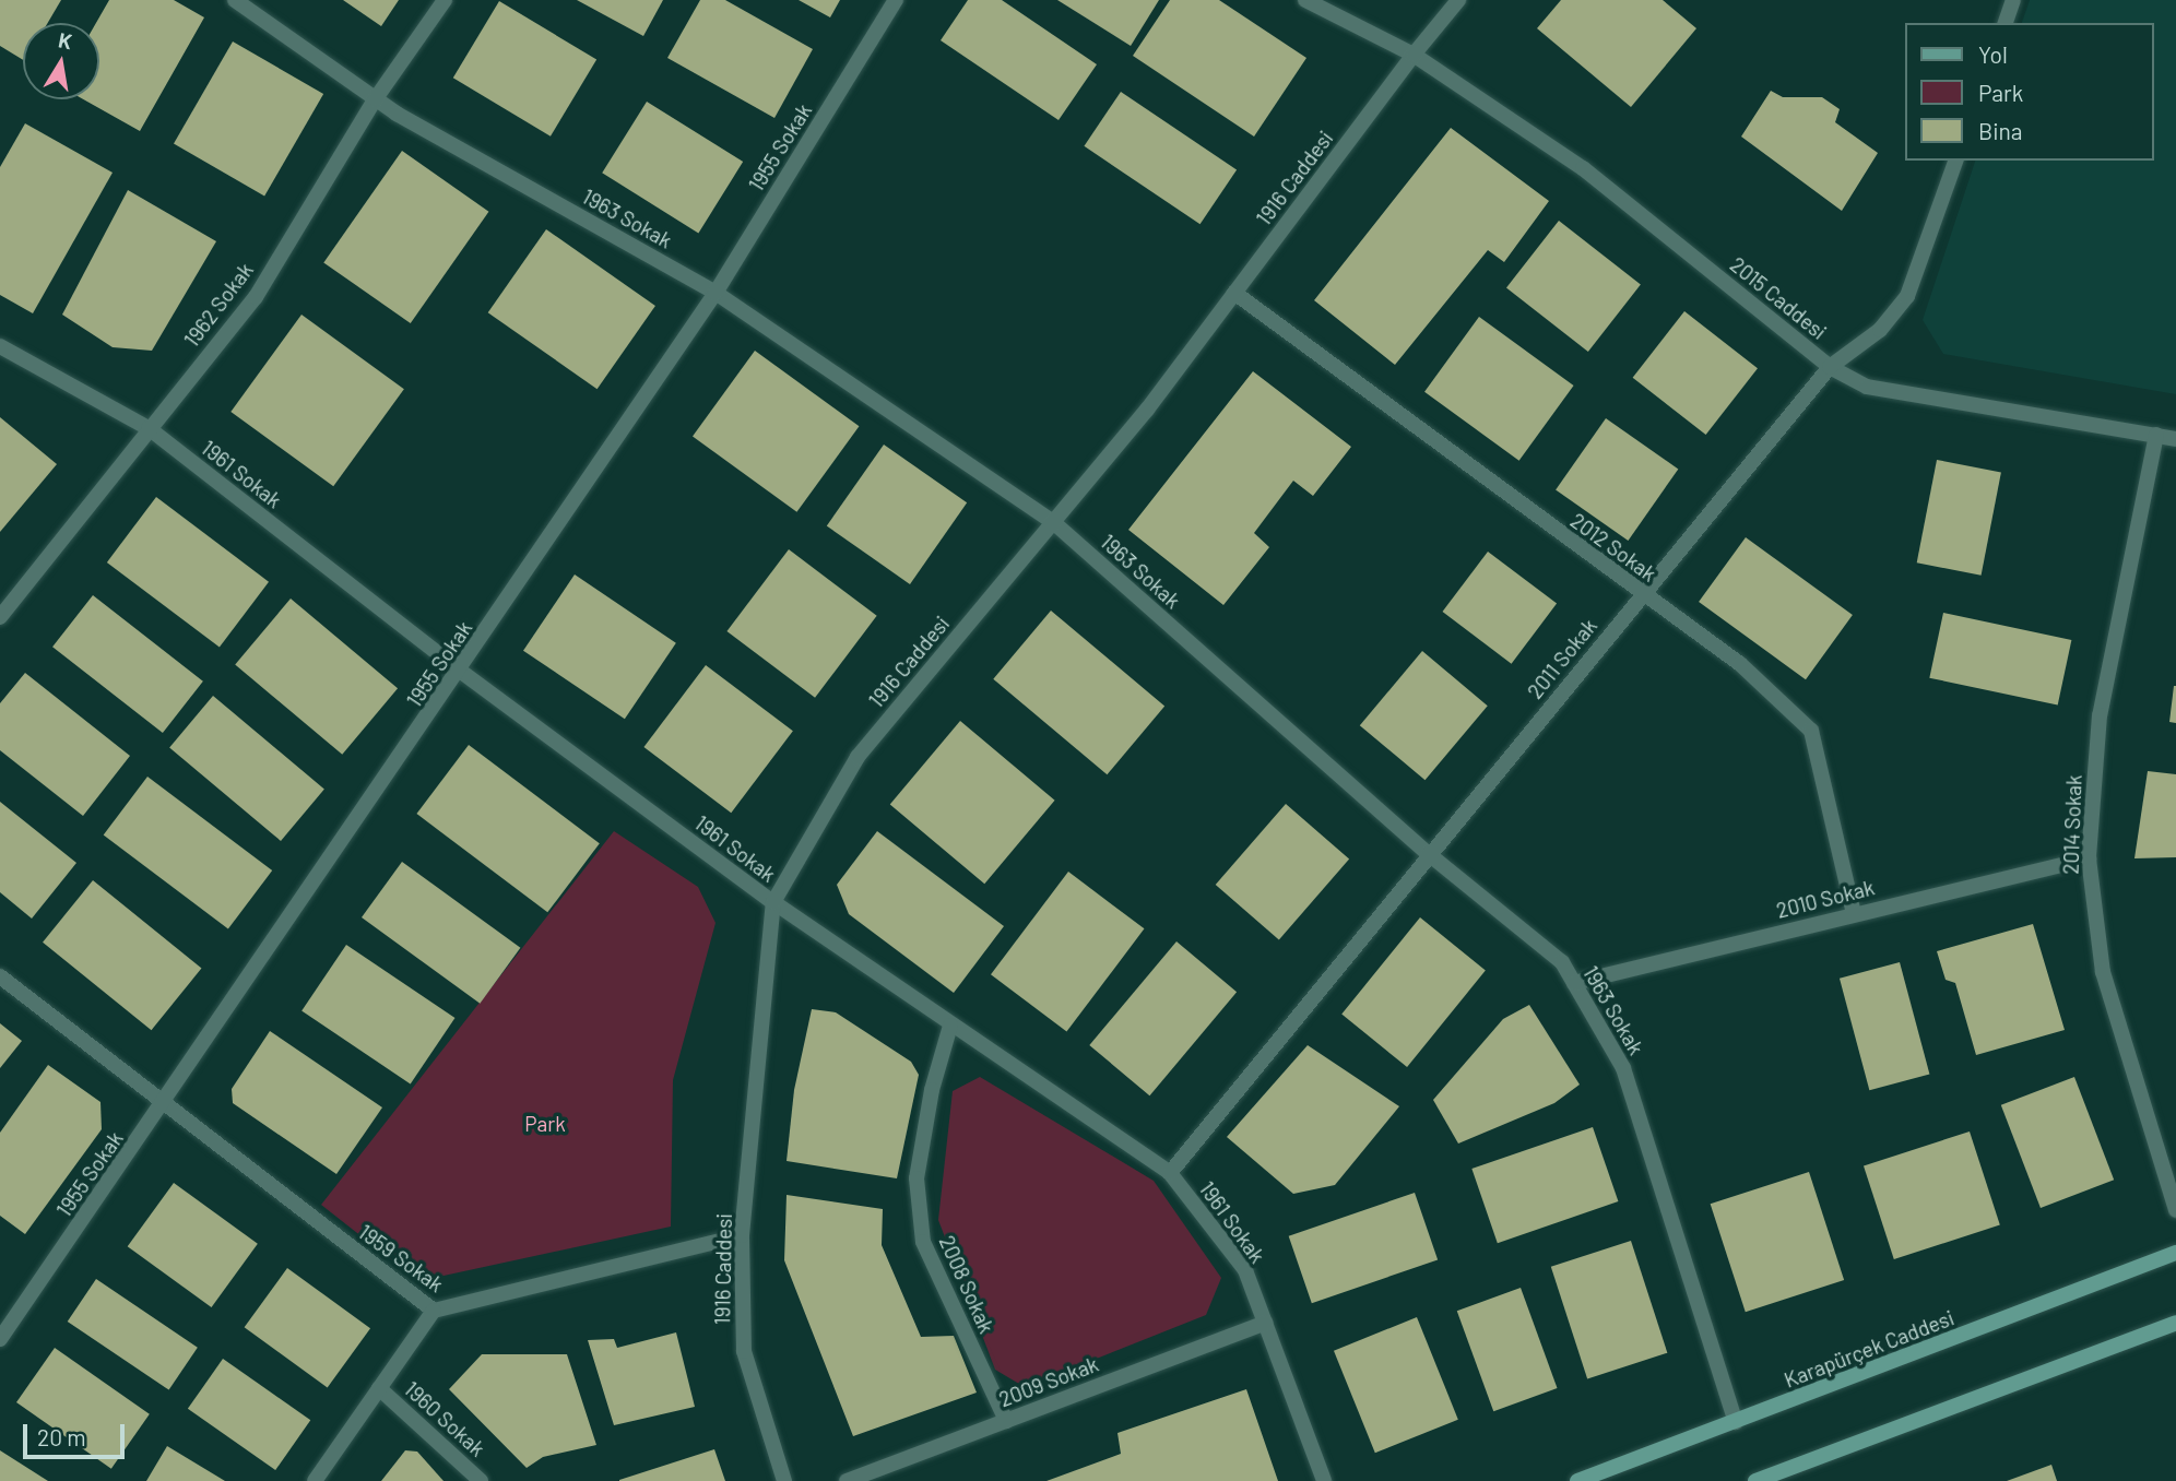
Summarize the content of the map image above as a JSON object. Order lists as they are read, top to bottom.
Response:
{
  "streets": {
    "main road": ["Karapürçek Caddesi"],
    "street": [
      "1955 Sokak",
      "1916 Caddesi",
      "1963 Sokak",
      "2015 Caddesi",
      "1962 Sokak",
      "1961 Sokak",
      "2012 Sokak",
      "2011 Sokak",
      "2014 Sokak",
      "2010 Sokak",
      "1959 Sokak",
      "2008 Sokak",
      "2009 Sokak",
      "1960 Sokak"
    ]
  },
  "crossings": [
    ["1955 Sokak", "1963 Sokak"],
    ["1955 Sokak", "1961 Sokak"],
    ["1955 Sokak", "1959 Sokak"],
    ["1916 Caddesi", "1963 Sokak"],
    ["1916 Caddesi", "2015 Caddesi"],
    ["1916 Caddesi", "1961 Sokak"],
    ["1916 Caddesi", "2012 Sokak"],
    ["1916 Caddesi", "1959 Sokak"],
    ["1963 Sokak", "1962 Sokak"],
    ["1963 Sokak", "2011 Sokak"],
    ["1963 Sokak", "2010 Sokak"],
    ["1963 Sokak", "Karapürçek Caddesi"],
    ["2015 Caddesi", "2011 Sokak"],
    ["2015 Caddesi", "2014 Sokak"],
    ["1962 Sokak", "1961 Sokak"],
    ["1961 Sokak", "2011 Sokak"],
    ["1961 Sokak", "2008 Sokak"],
    ["1961 Sokak", "2009 Sokak"],
    ["2012 Sokak", "2011 Sokak"],
    ["2012 Sokak", "2010 Sokak"],
    ["2014 Sokak", "2010 Sokak"],
    ["1959 Sokak", "1960 Sokak"],
    ["2008 Sokak", "2009 Sokak"]
  ],
  "parks": ["Park"],
  "legend": ["Yol", "Park", "Bina"],
  "scale_bar": "20 m",
  "north": "top"
}
